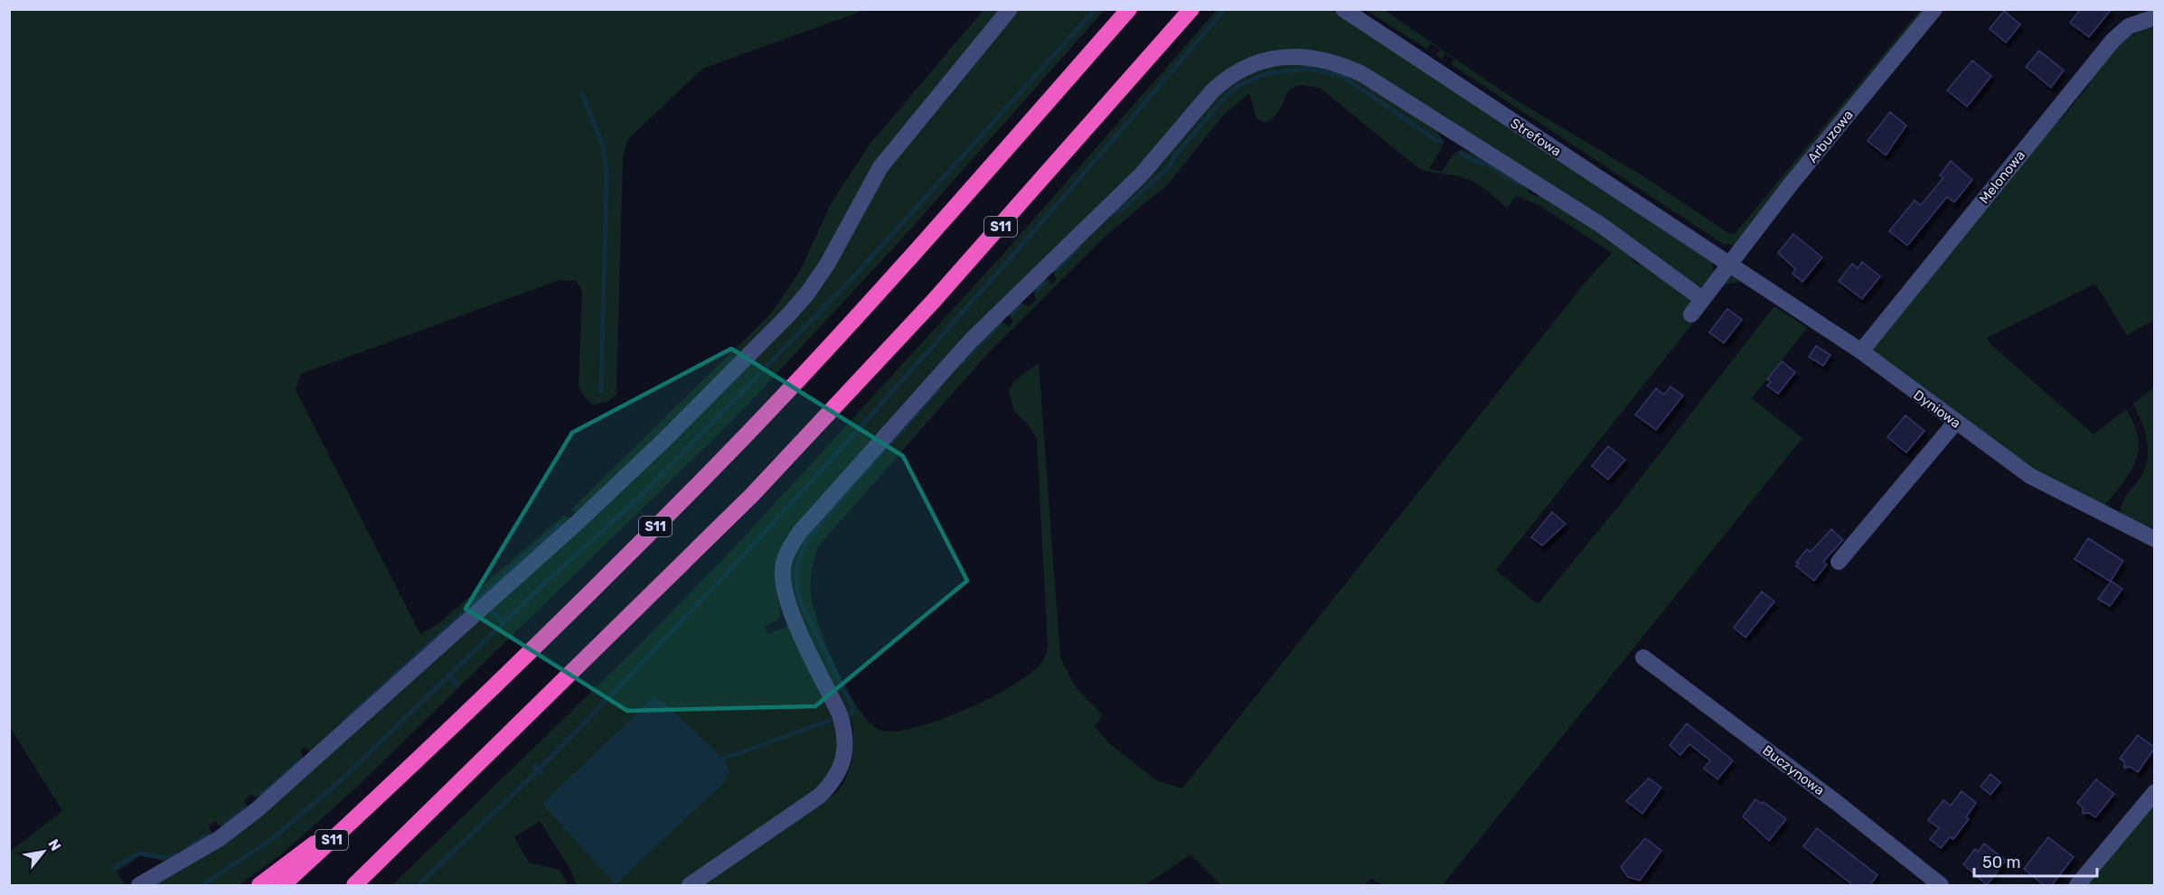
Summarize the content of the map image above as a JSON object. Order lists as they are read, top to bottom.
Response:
{
  "streets": {
    "highway": ["S11"],
    "street": [
      "Arbuzowa",
      "Strefowa",
      "Melonowa",
      "Dyniowa",
      "Buczynowa"
    ]
  },
  "crossings": [
    ["Arbuzowa", "Strefowa"],
    ["Arbuzowa", "Dyniowa"],
    ["Strefowa", "Dyniowa"],
    ["Melonowa", "Dyniowa"]
  ],
  "scale_bar": "50 m",
  "north": "top right"
}
